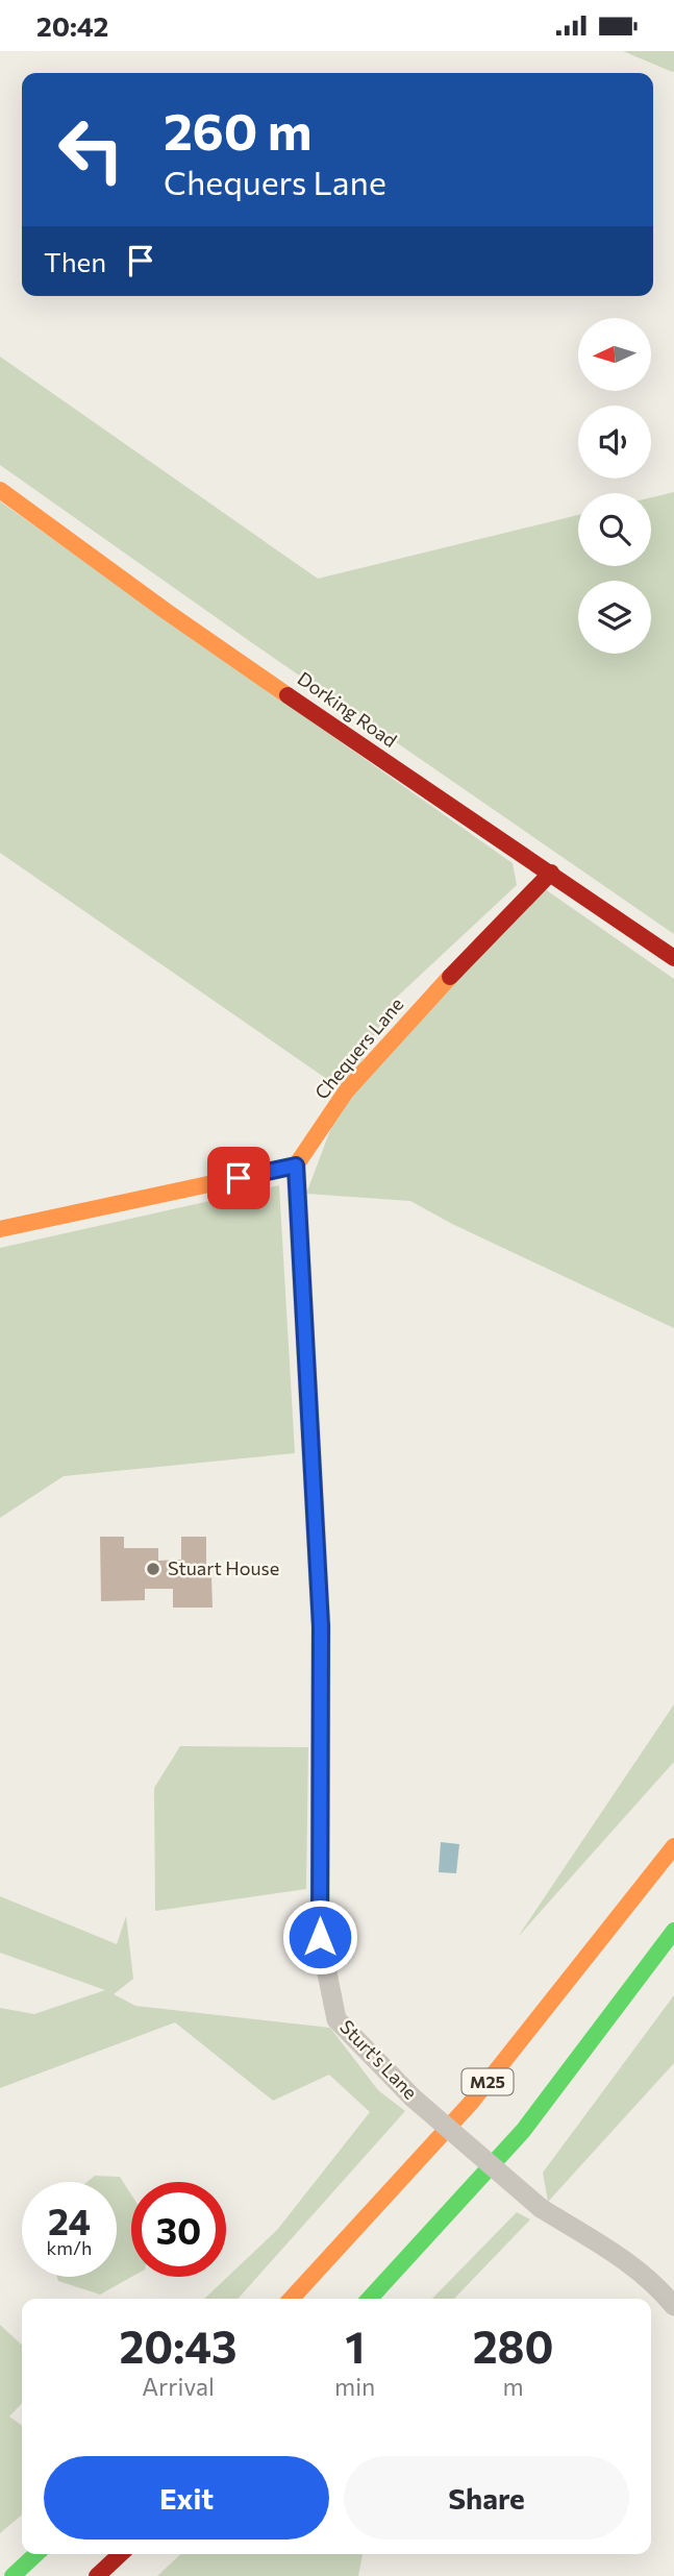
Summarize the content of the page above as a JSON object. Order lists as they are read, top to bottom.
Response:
{
  "streets": {
    "main road": ["Dorking Road", "Chequers Lane", "M25"],
    "street": ["Sturt's Lane"]
  },
  "crossings": [
    ["Dorking Road", "Chequers Lane"],
    ["Chequers Lane", "Sturt's Lane"]
  ],
  "places": ["Stuart House"],
  "north": "left",
  "page": {
    "status": "20:42",
    "turn": ["260 m", "Chequers Lane"],
    "then": "Then",
    "speed": "24 km/h",
    "limit": "30",
    "eta": [
      "20:43",
      "Arrival",
      "1",
      "min",
      "280",
      "m"
    ],
    "buttons": ["Exit", "Share"]
  }
}
